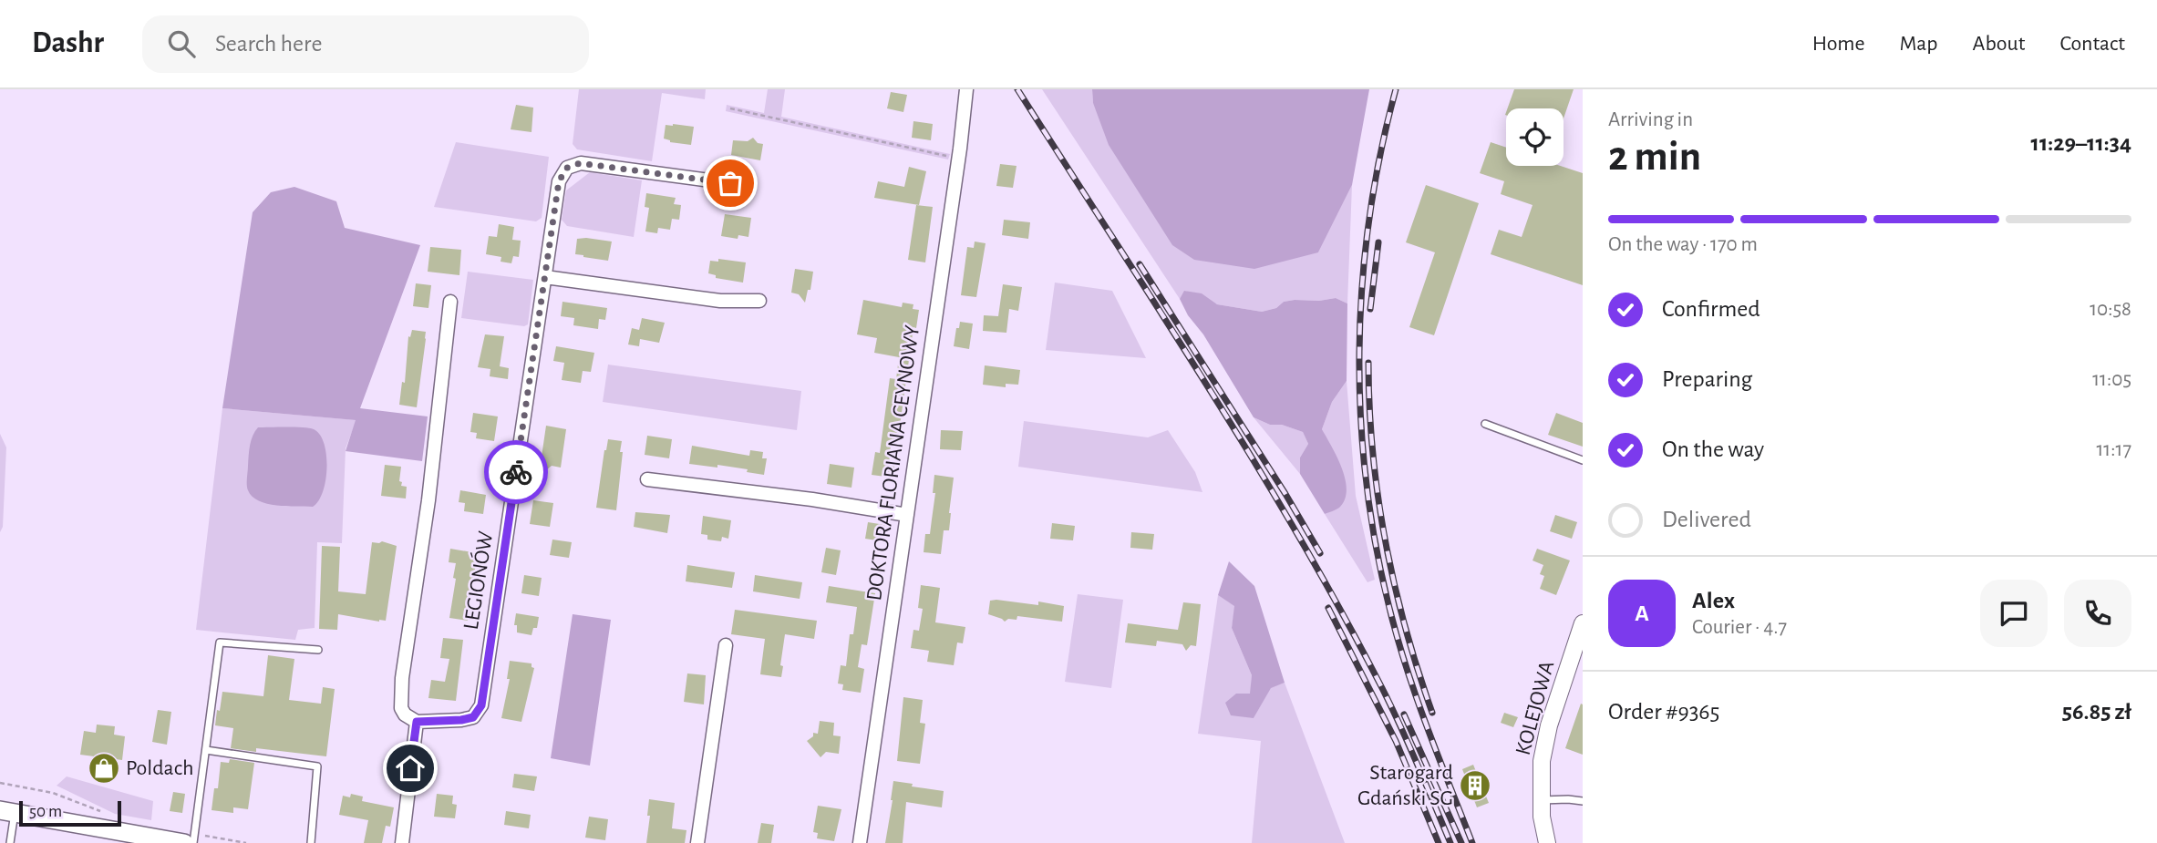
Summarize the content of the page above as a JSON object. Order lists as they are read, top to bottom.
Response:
{
  "streets": {
    "street": ["DOKTORA FLORIANA CEYNOWY", "LEGIONÓW", "KOLEJOWA"]
  },
  "places": {
    "shop": ["Poldach"],
    "building": ["Starogard Gdański SG"]
  },
  "scale_bar": "50 m",
  "page": {
    "header": "Dashr",
    "search": "Search here",
    "nav": [
      "Home",
      "Map",
      "About",
      "Contact"
    ],
    "heading": ["2 min", "Arriving in", "11:29–11:34"],
    "panel": [
      "Alex",
      "Courier · 4.7",
      "Order #9365",
      "56.85 zł"
    ],
    "bar": "On the way · 170 m",
    "list": [
      ["Confirmed", "10:58"],
      ["Preparing", "11:05"],
      ["On the way", "11:17"],
      "Delivered"
    ],
    "round": "A",
    "scale": "50 m"
  }
}
